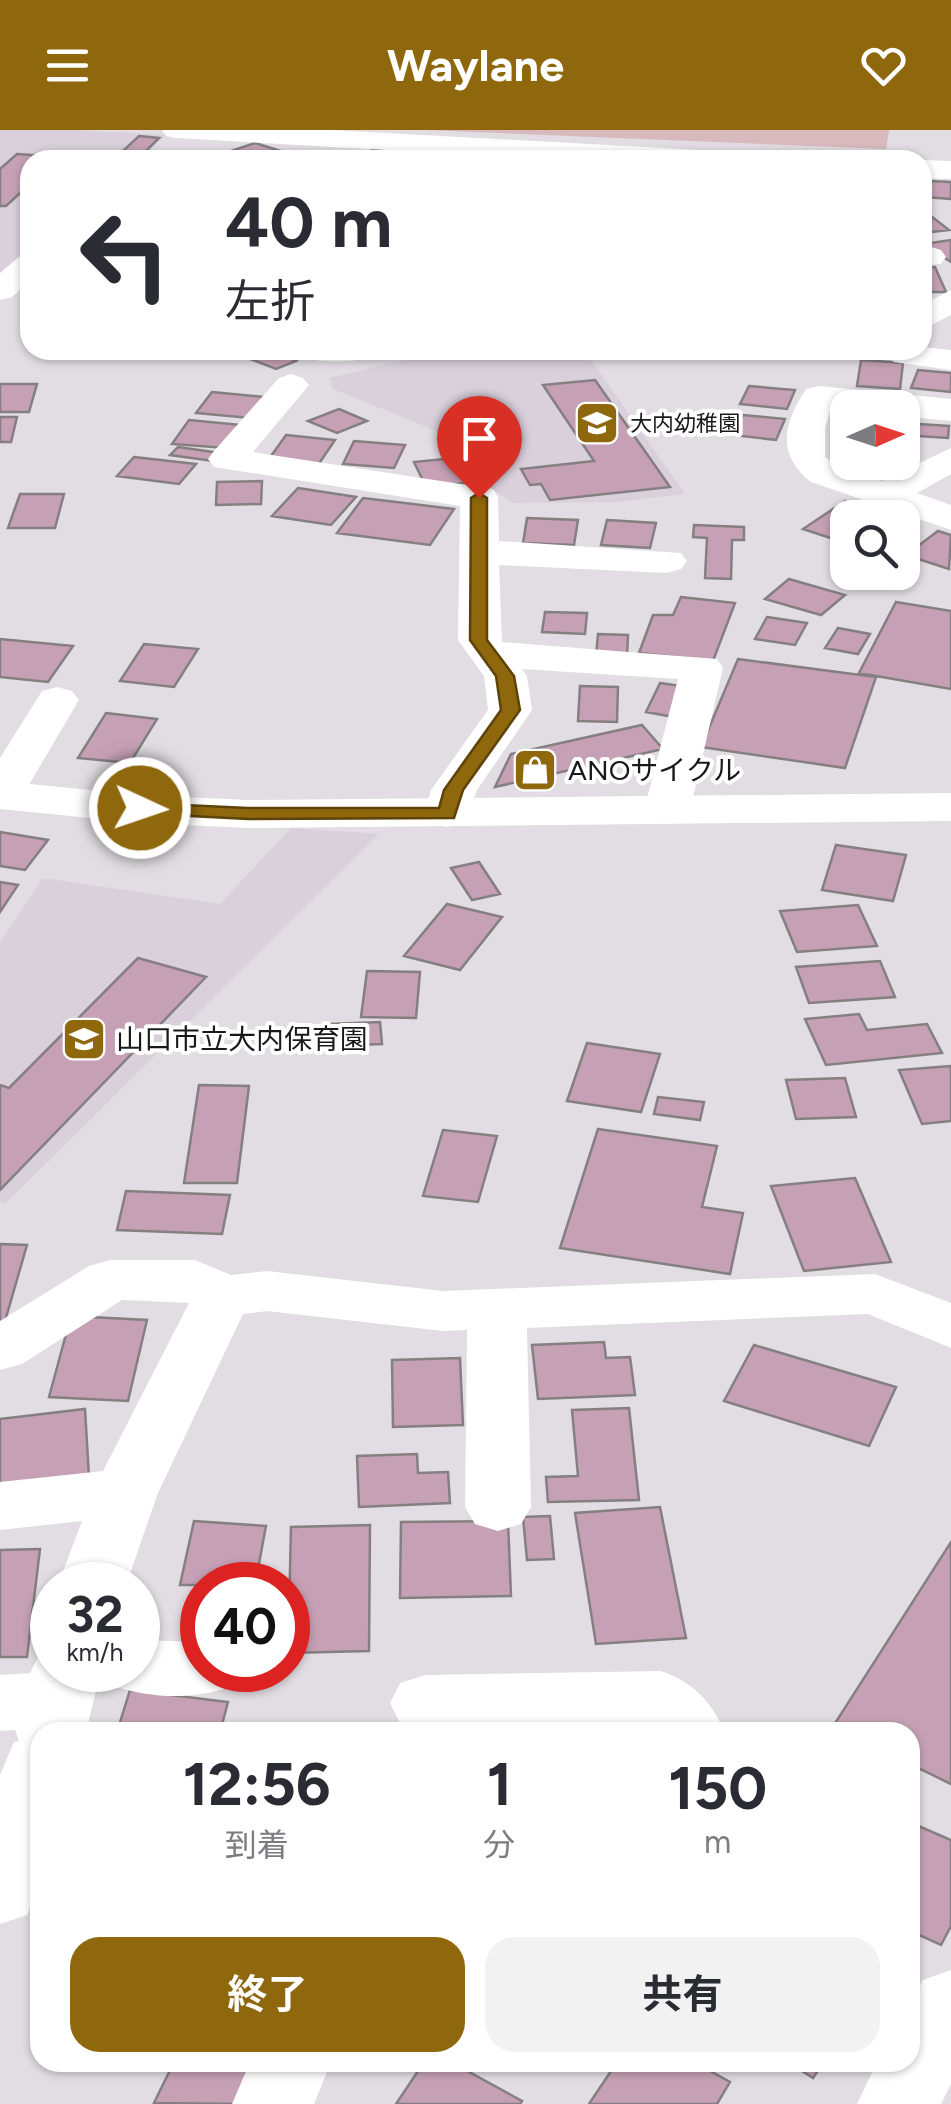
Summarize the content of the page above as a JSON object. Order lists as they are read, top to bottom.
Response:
{
  "places": {
    "school or university": ["大内幼稚園", "山口市立大内保育園"],
    "shop": ["ANOサイクル"]
  },
  "north": "right",
  "page": {
    "header": "Waylane",
    "turn": ["40 m", "左折"],
    "speed": "32 km/h",
    "limit": "40",
    "eta": [
      "12:56",
      "到着",
      "1",
      "分",
      "150",
      "m"
    ],
    "buttons": ["終了", "共有"]
  }
}
